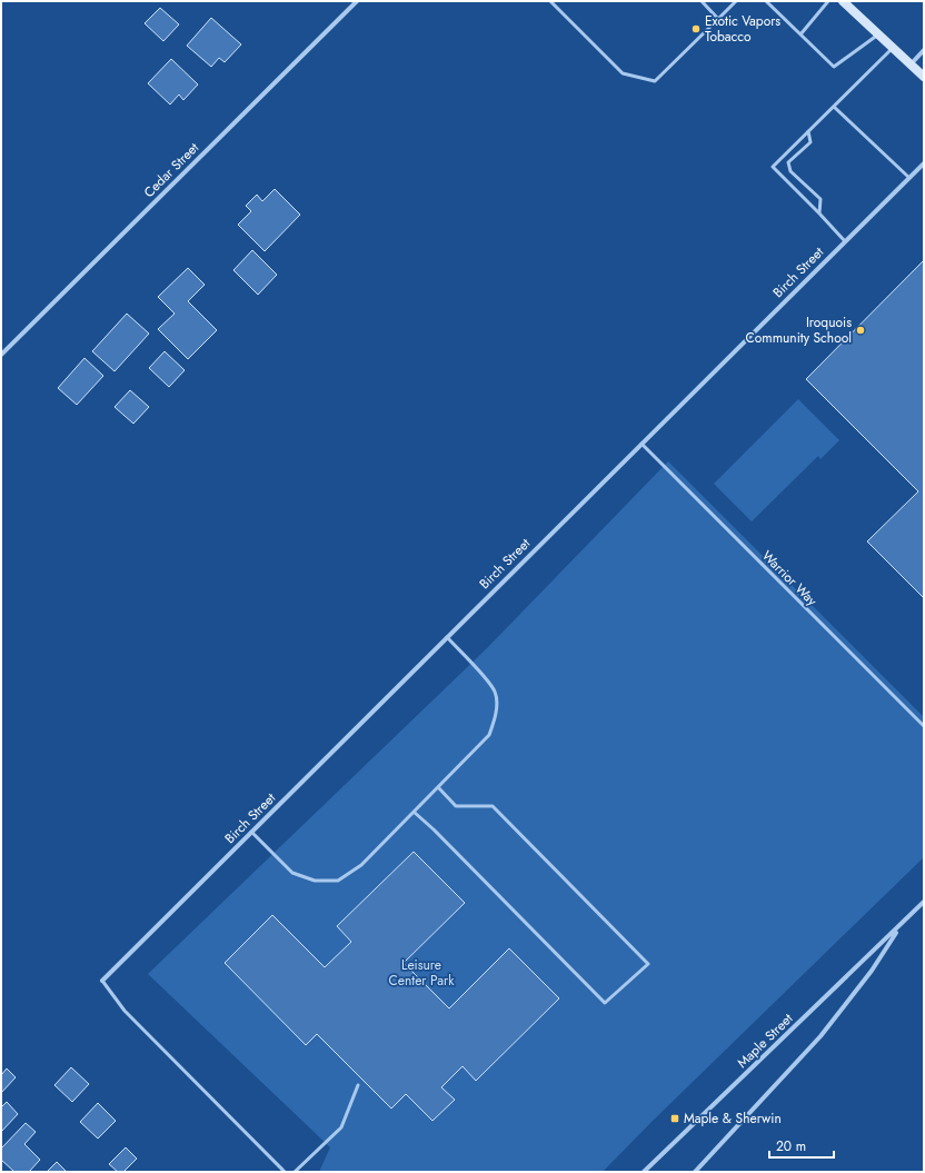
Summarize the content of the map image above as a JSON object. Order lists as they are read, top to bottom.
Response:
{
  "streets": {
    "street": ["Cedar Street", "Birch Street", "Maple Street"],
    "lane": ["Warrior Way"]
  },
  "crossings": [
    ["Birch Street", "Warrior Way"]
  ],
  "parks": ["Leisure Center Park"],
  "places": {
    "other": ["Exotic Vapors Tobacco", "Iroquois Community School"],
    "transit": ["Maple & Sherwin"]
  },
  "scale_bar": "20 m"
}
